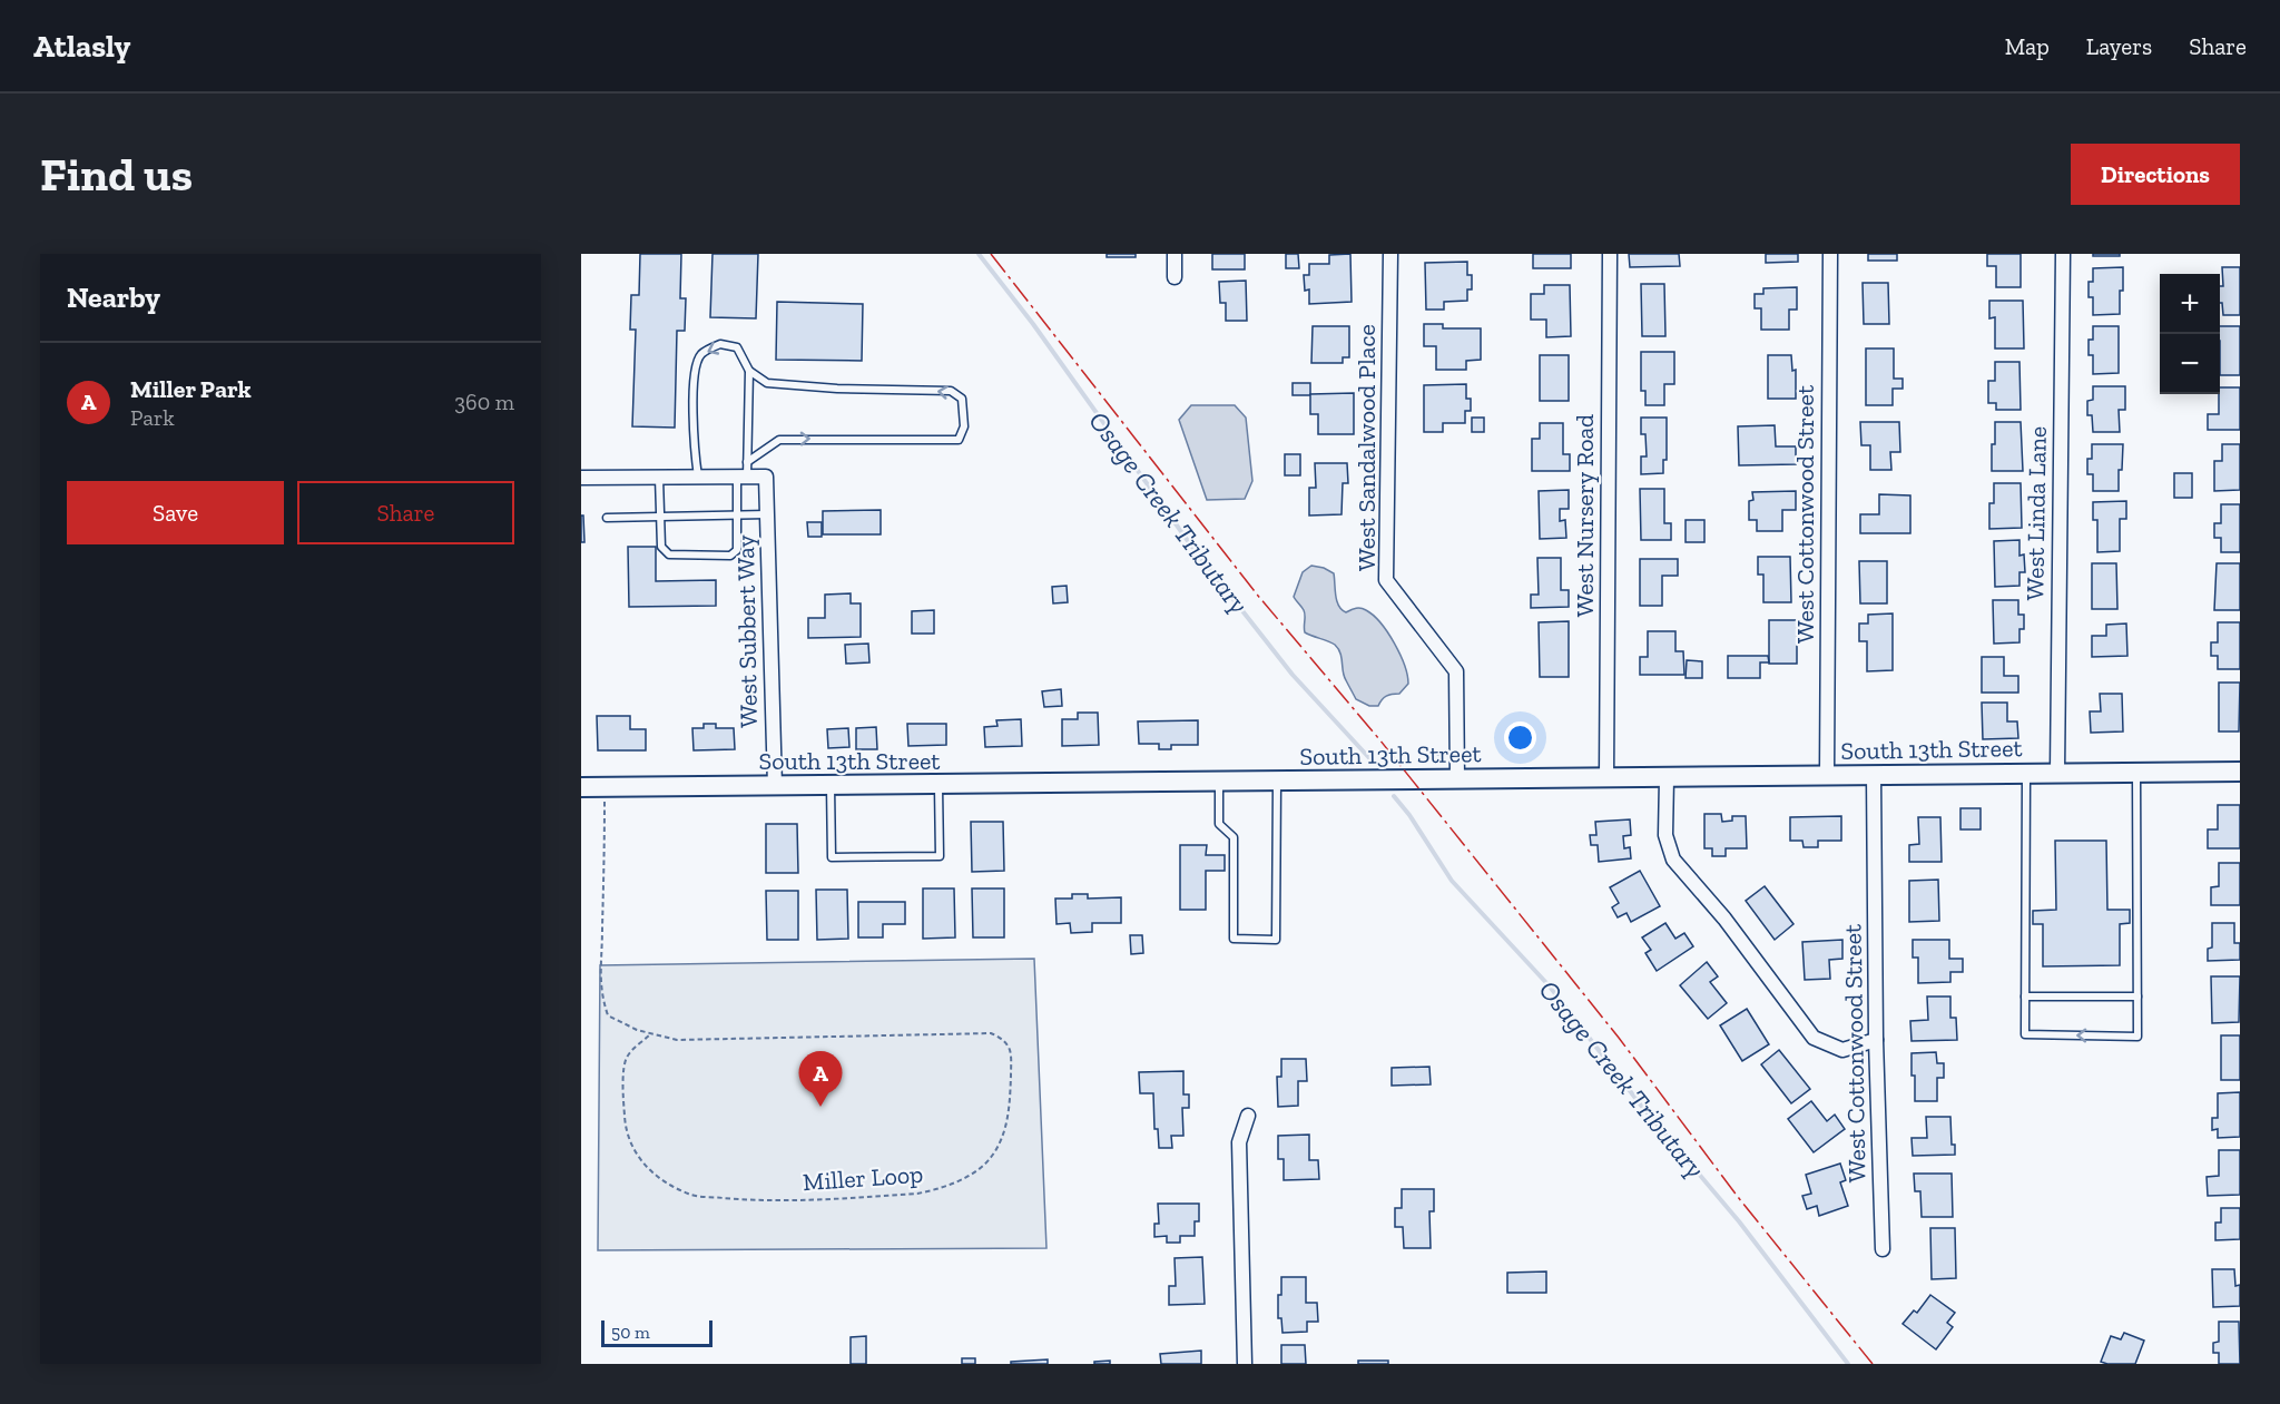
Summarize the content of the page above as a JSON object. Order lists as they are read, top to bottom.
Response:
{
  "streets": {
    "street": [
      "West Sandalwood Place",
      "West Linda Lane",
      "West Cottonwood Street",
      "West Nursery Road",
      "West Subbert Way",
      "South 13th Street"
    ],
    "path": ["Miller Loop"]
  },
  "crossings": [
    ["West Sandalwood Place", "South 13th Street"],
    ["West Linda Lane", "South 13th Street"],
    ["West Cottonwood Street", "South 13th Street"],
    ["West Nursery Road", "South 13th Street"],
    ["West Subbert Way", "South 13th Street"],
    ["South 13th Street", "Miller Loop"]
  ],
  "water": ["Osage Creek Tributary"],
  "scale_bar": "50 m",
  "page": {
    "header": "Atlasly",
    "nav": ["Map", "Layers", "Share"],
    "buttons": [
      "Directions",
      ["Save", "Share"]
    ],
    "title": "Find us",
    "heading": "Nearby",
    "map_buttons": ["+", "−"],
    "list": [
      {
        "mark": "A",
        "name": "Miller Park",
        "note": "Park",
        "value": "360 m"
      }
    ],
    "pins": "A",
    "scale": "50 m"
  }
}
